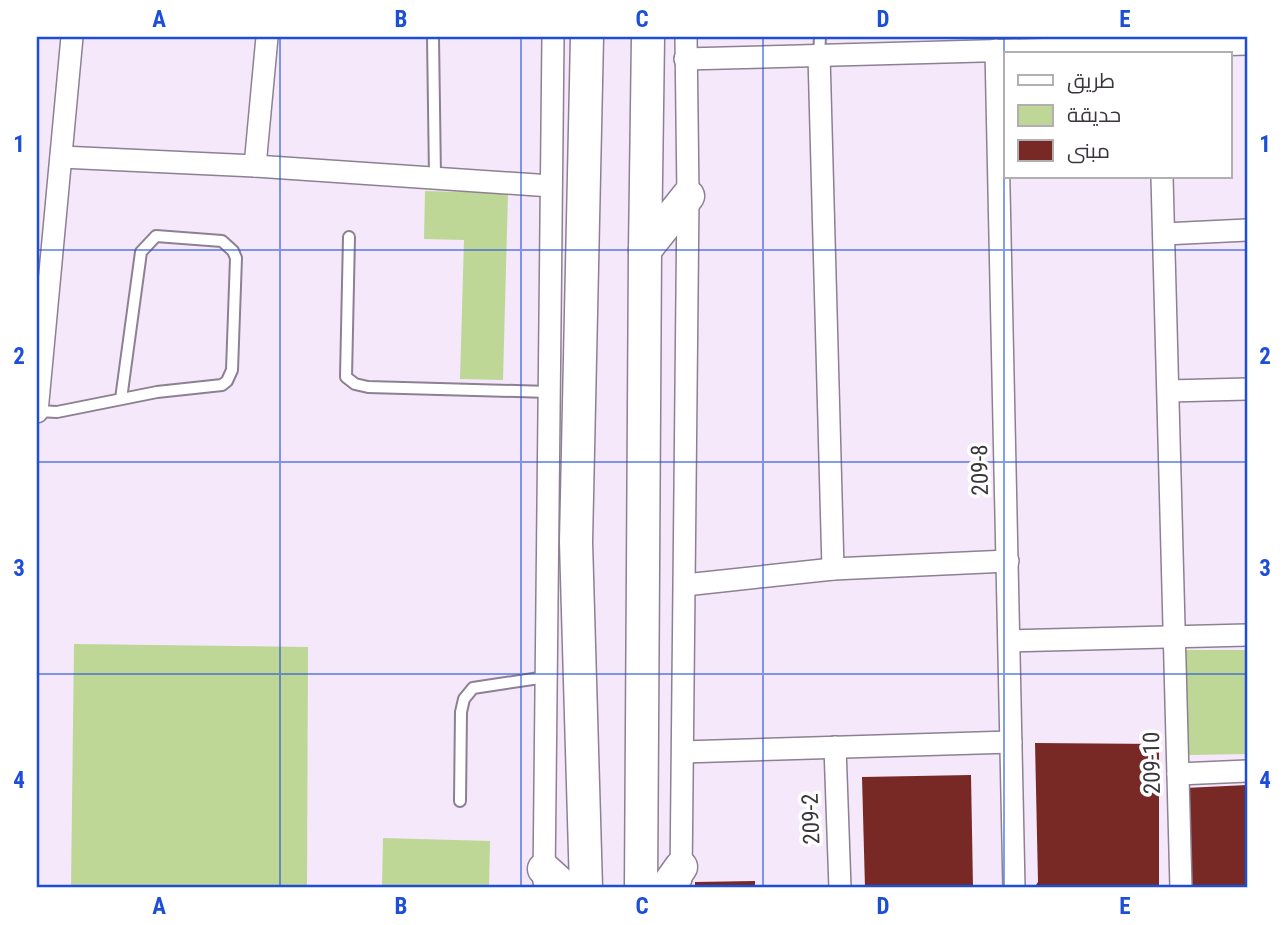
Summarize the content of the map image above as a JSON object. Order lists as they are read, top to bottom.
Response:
{
  "streets": {
    "street": ["209-8", "209-10", "209-2"]
  },
  "legend": ["طريق", "حديقة", "مبنى"],
  "grid": {
    "columns": [
      "A",
      "B",
      "C",
      "D",
      "E"
    ],
    "rows": [
      "1",
      "2",
      "3",
      "4"
    ]
  }
}
